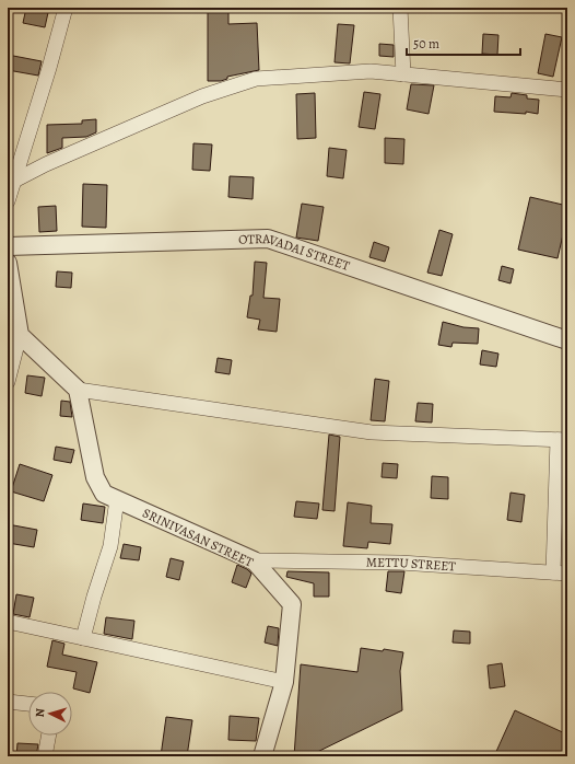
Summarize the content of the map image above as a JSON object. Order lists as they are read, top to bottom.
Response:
{
  "streets": {
    "street": ["OTRAVADAI STREET", "SRINIVASAN STREET", "METTU STREET"]
  },
  "crossings": [
    ["SRINIVASAN STREET", "METTU STREET"]
  ],
  "scale_bar": "50 m",
  "north": "left"
}
